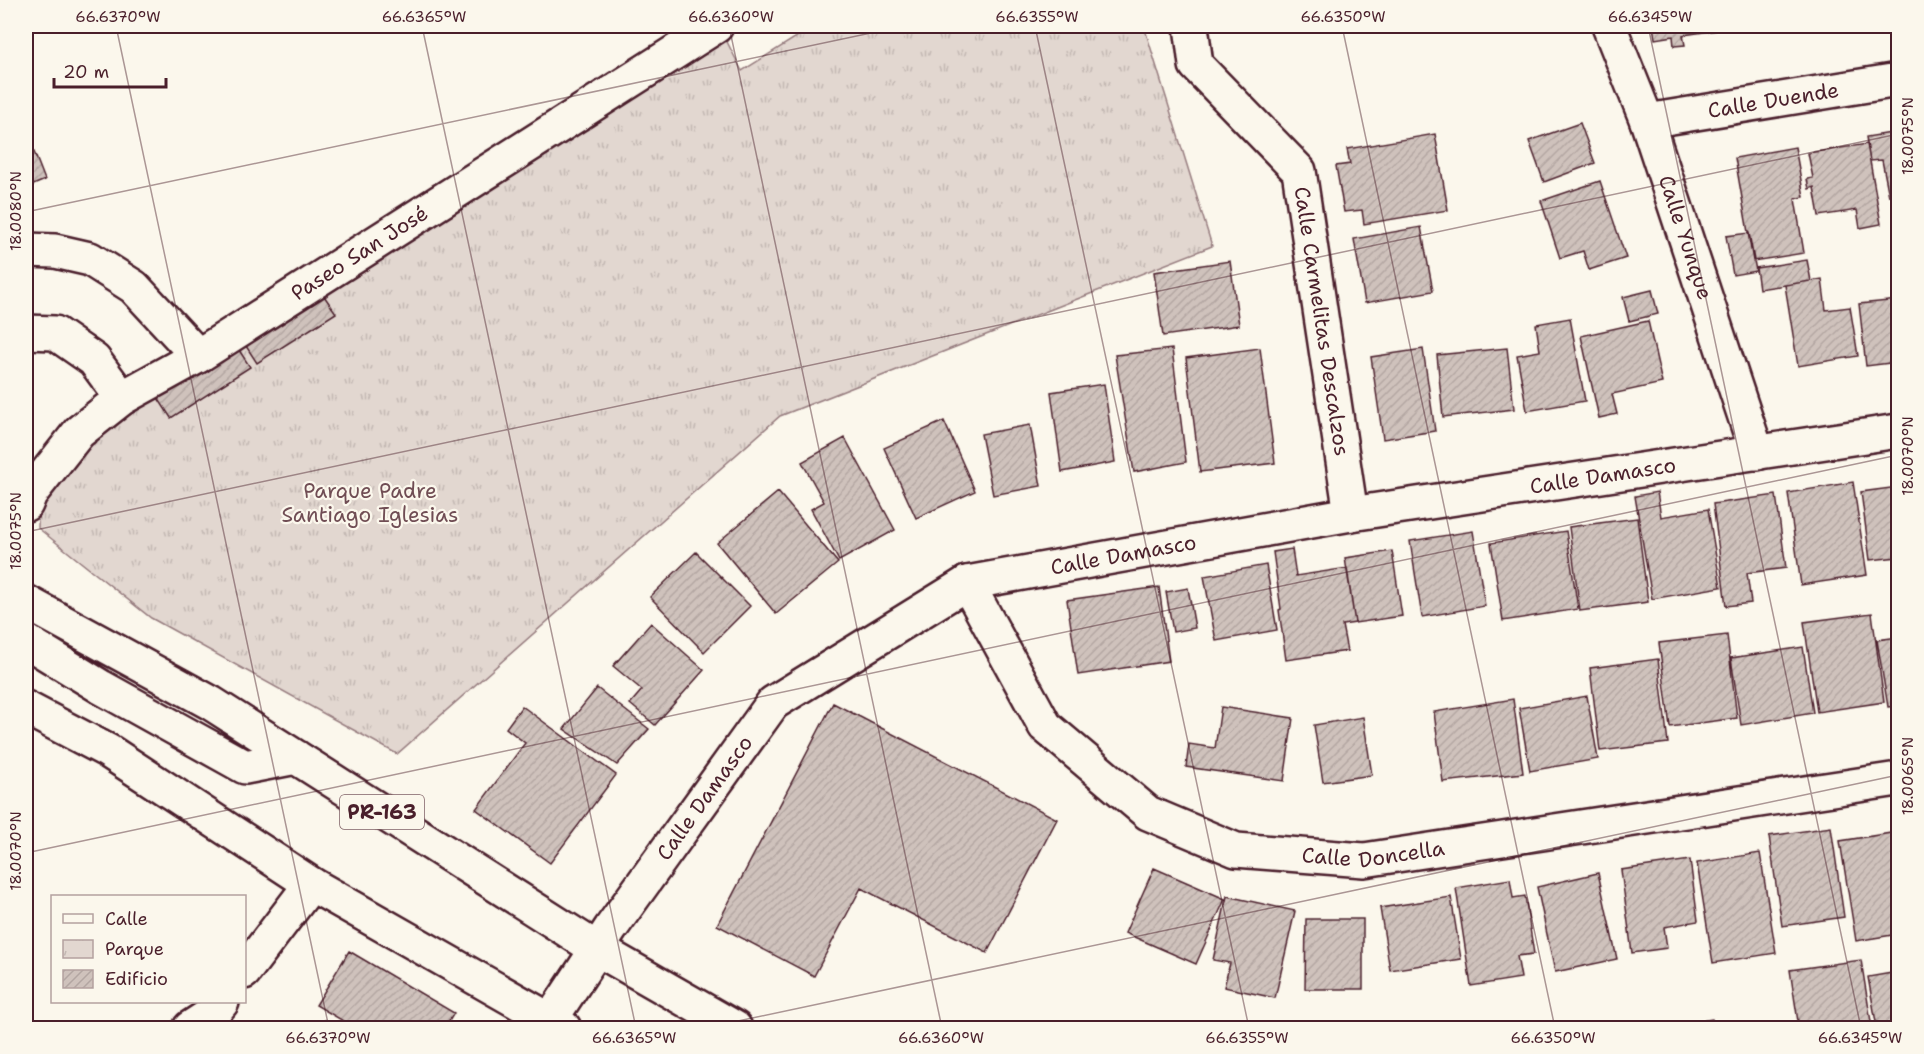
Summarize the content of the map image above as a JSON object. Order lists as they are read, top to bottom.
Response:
{
  "streets": {
    "street": [
      "Calle Duende",
      "Calle Yunque",
      "Paseo San José",
      "Calle Carmelitas Descalzos",
      "Calle Damasco",
      "PR-163",
      "Calle Doncella"
    ]
  },
  "crossings": [
    ["Calle Duende", "Calle Yunque"],
    ["Calle Yunque", "Calle Damasco"],
    ["Calle Carmelitas Descalzos", "Calle Damasco"],
    ["Calle Damasco", "PR-163"],
    ["Calle Damasco", "Calle Doncella"]
  ],
  "parks": ["Parque Padre Santiago Iglesias"],
  "legend": ["Calle", "Parque", "Edificio"],
  "scale_bar": "20 m",
  "coordinates": [
    "66.6370°W",
    "66.6365°W",
    "66.6360°W",
    "66.6355°W",
    "66.6350°W",
    "66.6345°W",
    "18.0075°N",
    "18.0080°N",
    "18.0070°N",
    "18.0065°N"
  ]
}
